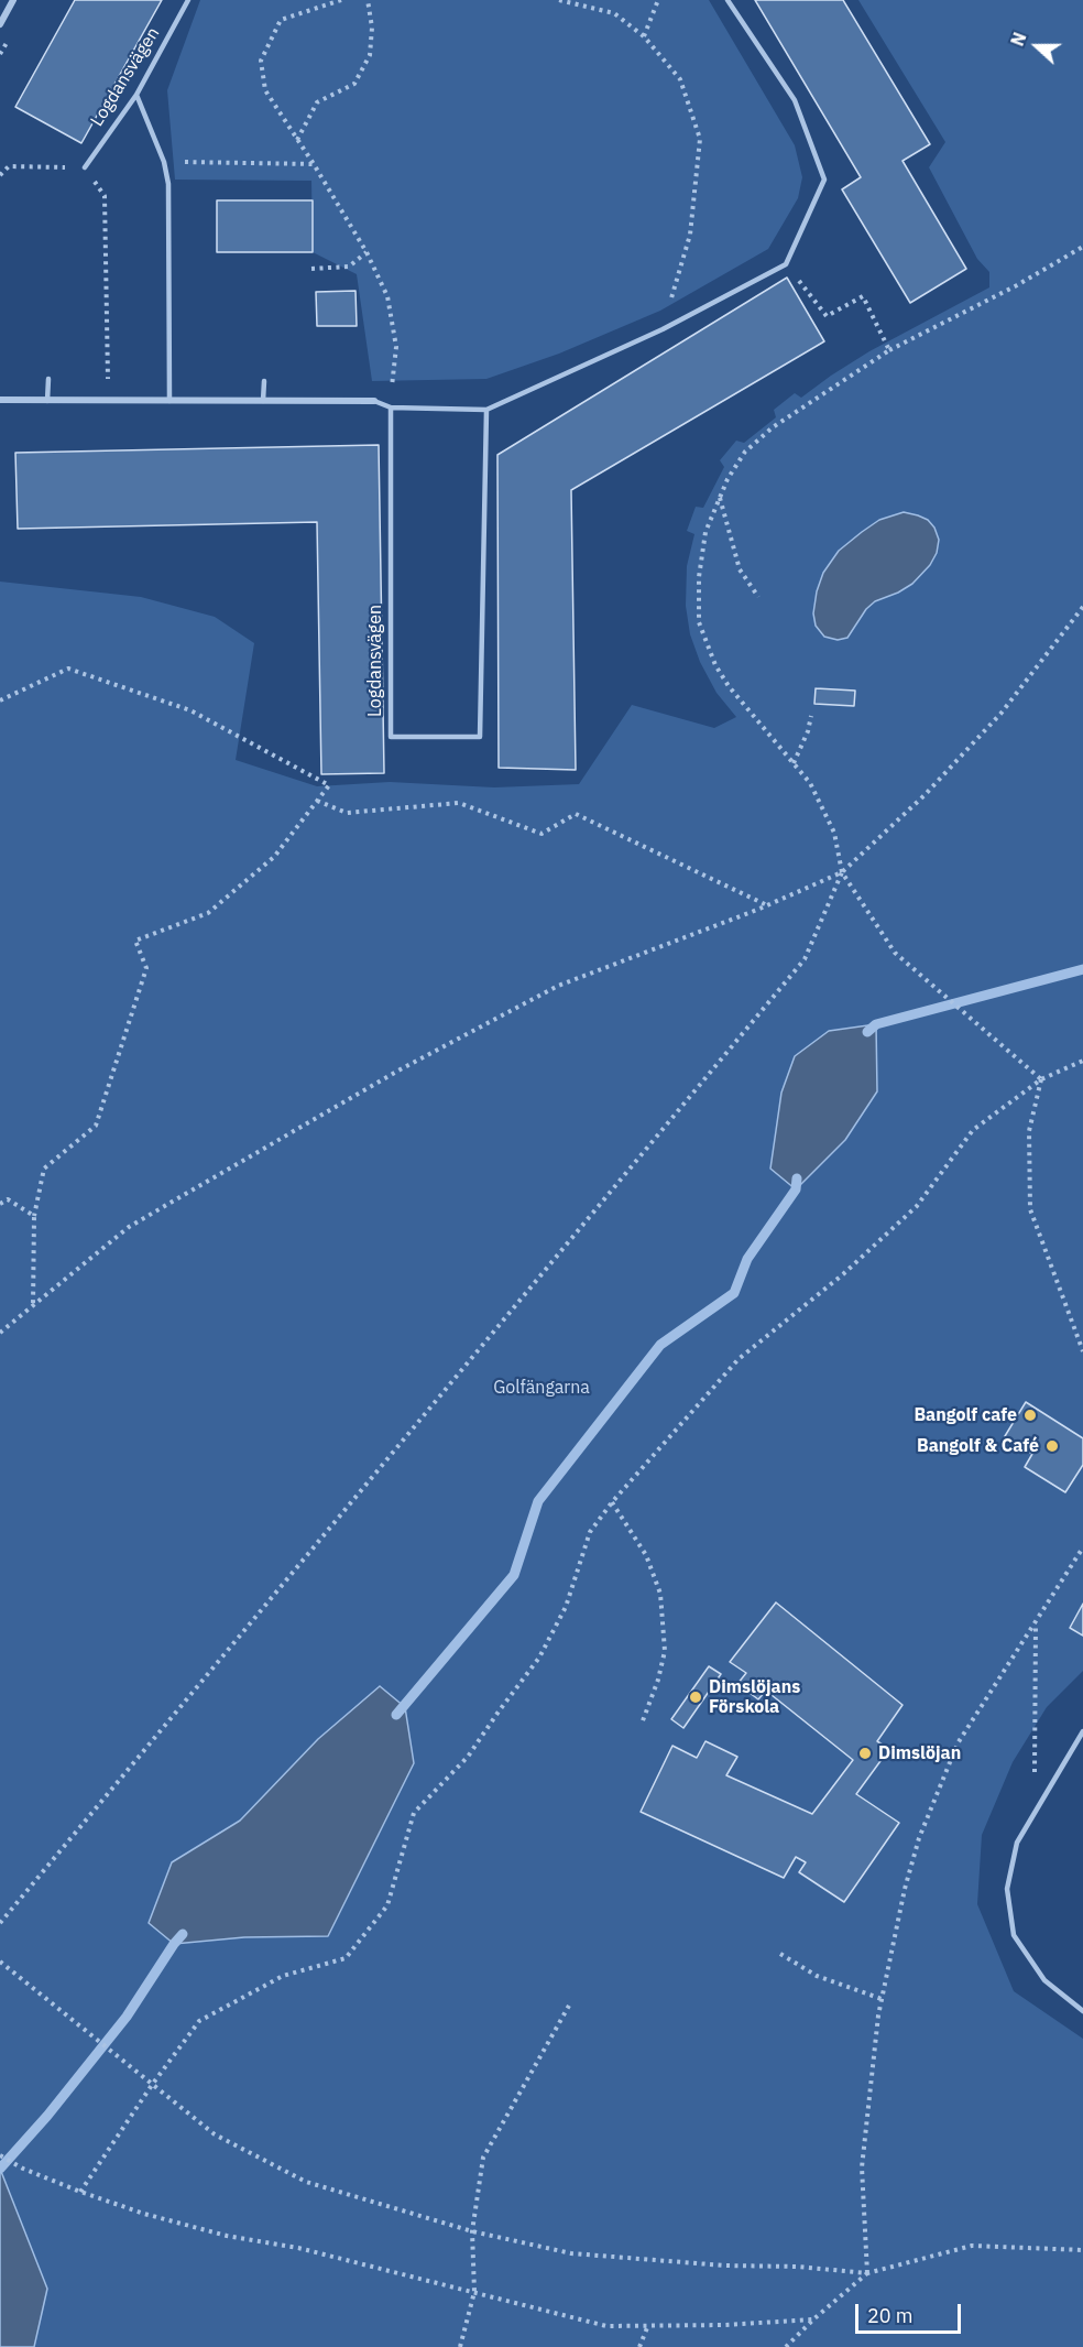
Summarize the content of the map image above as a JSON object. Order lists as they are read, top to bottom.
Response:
{
  "streets": {
    "lane": ["Logdansvägen"]
  },
  "parks": ["Golfängarna"],
  "places": [
    "Bangolf cafe",
    "Bangolf & Café",
    "Dimslöjans Förskola",
    "Dimslöjan"
  ],
  "scale_bar": "20 m",
  "north": "left"
}
